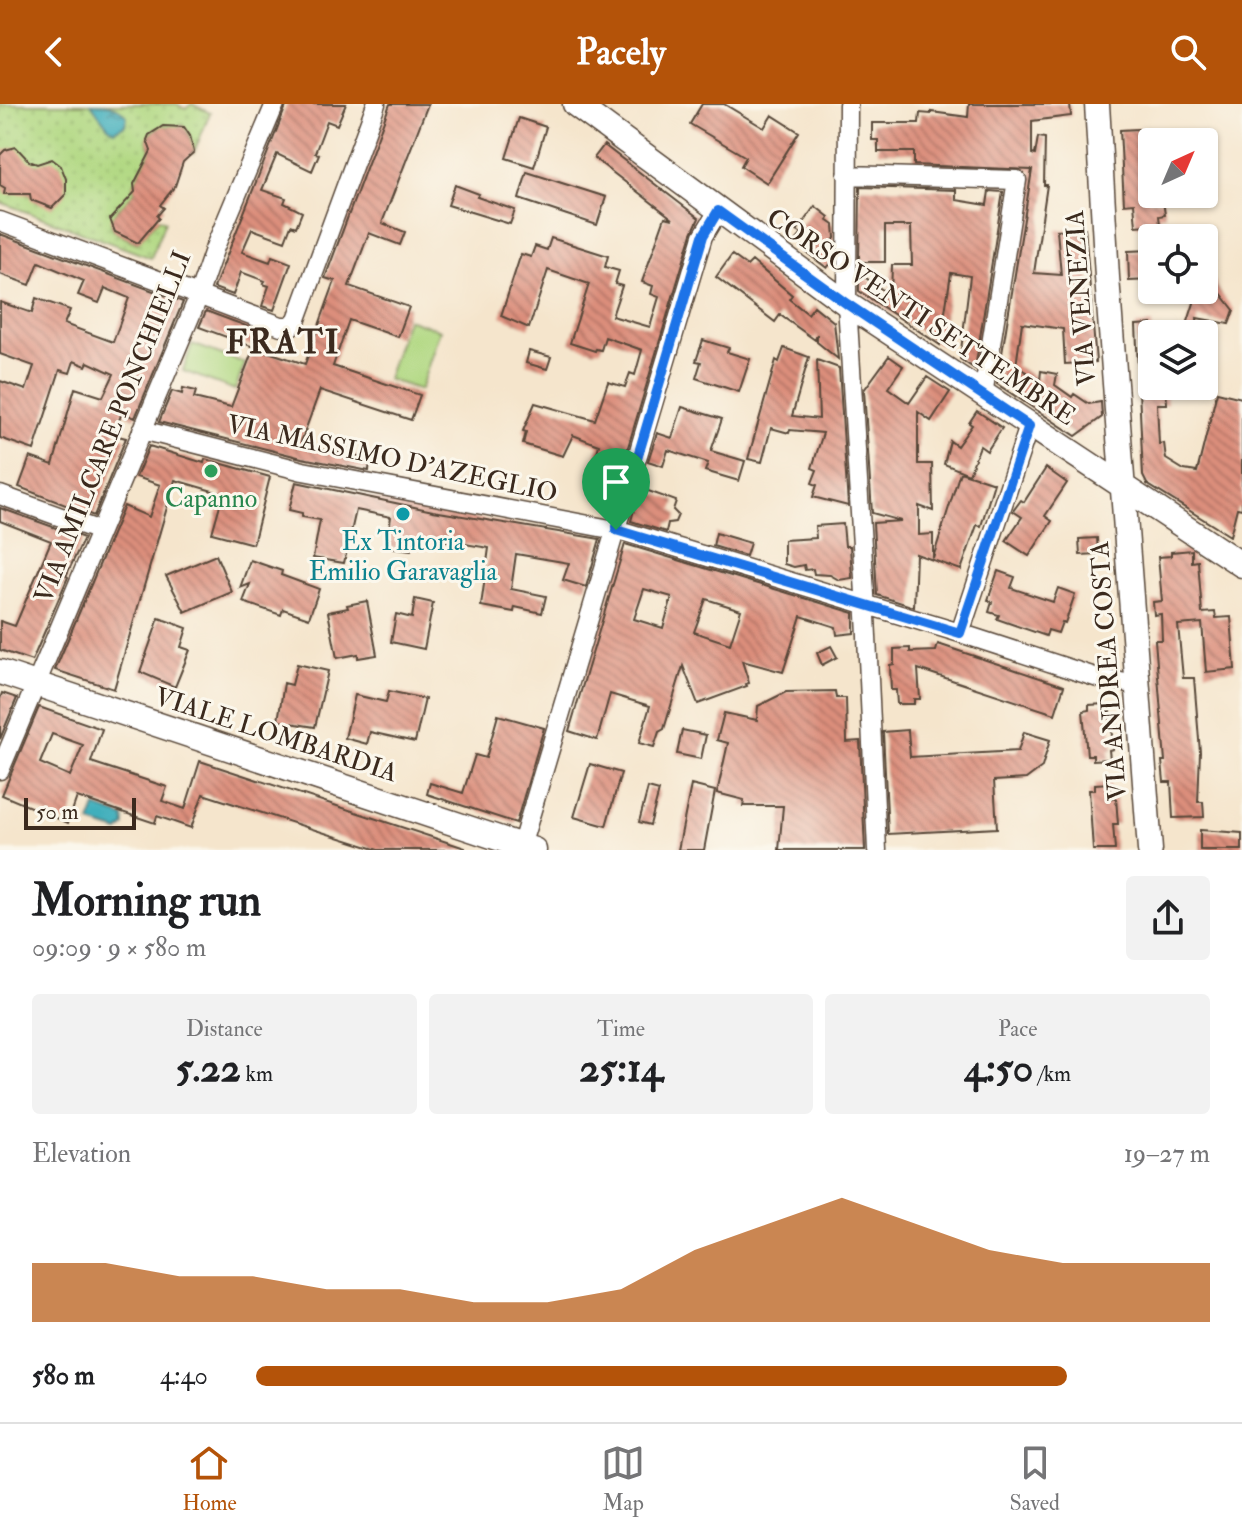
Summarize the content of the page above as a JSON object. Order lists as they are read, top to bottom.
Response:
{
  "streets": {
    "street": [
      "VIA VENEZIA",
      "CORSO VENTI SETTEMBRE",
      "VIA AMILCARE PONCHIELLI",
      "VIA MASSIMO D'AZEGLIO",
      "VIA ANDREA COSTA",
      "VIALE LOMBARDIA"
    ]
  },
  "crossings": [
    ["VIA VENEZIA", "CORSO VENTI SETTEMBRE"],
    ["VIA VENEZIA", "VIA ANDREA COSTA"],
    ["CORSO VENTI SETTEMBRE", "VIA ANDREA COSTA"],
    ["VIA AMILCARE PONCHIELLI", "VIA MASSIMO D'AZEGLIO"],
    ["VIA AMILCARE PONCHIELLI", "VIALE LOMBARDIA"],
    ["VIA MASSIMO D'AZEGLIO", "VIA ANDREA COSTA"]
  ],
  "districts": ["FRATI"],
  "places": ["Capanno", "Ex Tintoria Emilio Garavaglia"],
  "scale_bar": "50 m",
  "north": "top right",
  "page": {
    "header": "Pacely",
    "scale": "50 m",
    "heading": ["Morning run", "09:09 · 9 × 580 m"],
    "stats": [
      ["Distance", "5.22 km"],
      ["Time", "25:14"],
      ["Pace", "4:50 /km"]
    ],
    "chart": ["Elevation", "19–27 m"],
    "list": [
      {
        "name": "580 m",
        "note": "4:40"
      }
    ],
    "tabs": ["Home", "Map", "Saved"]
  }
}
